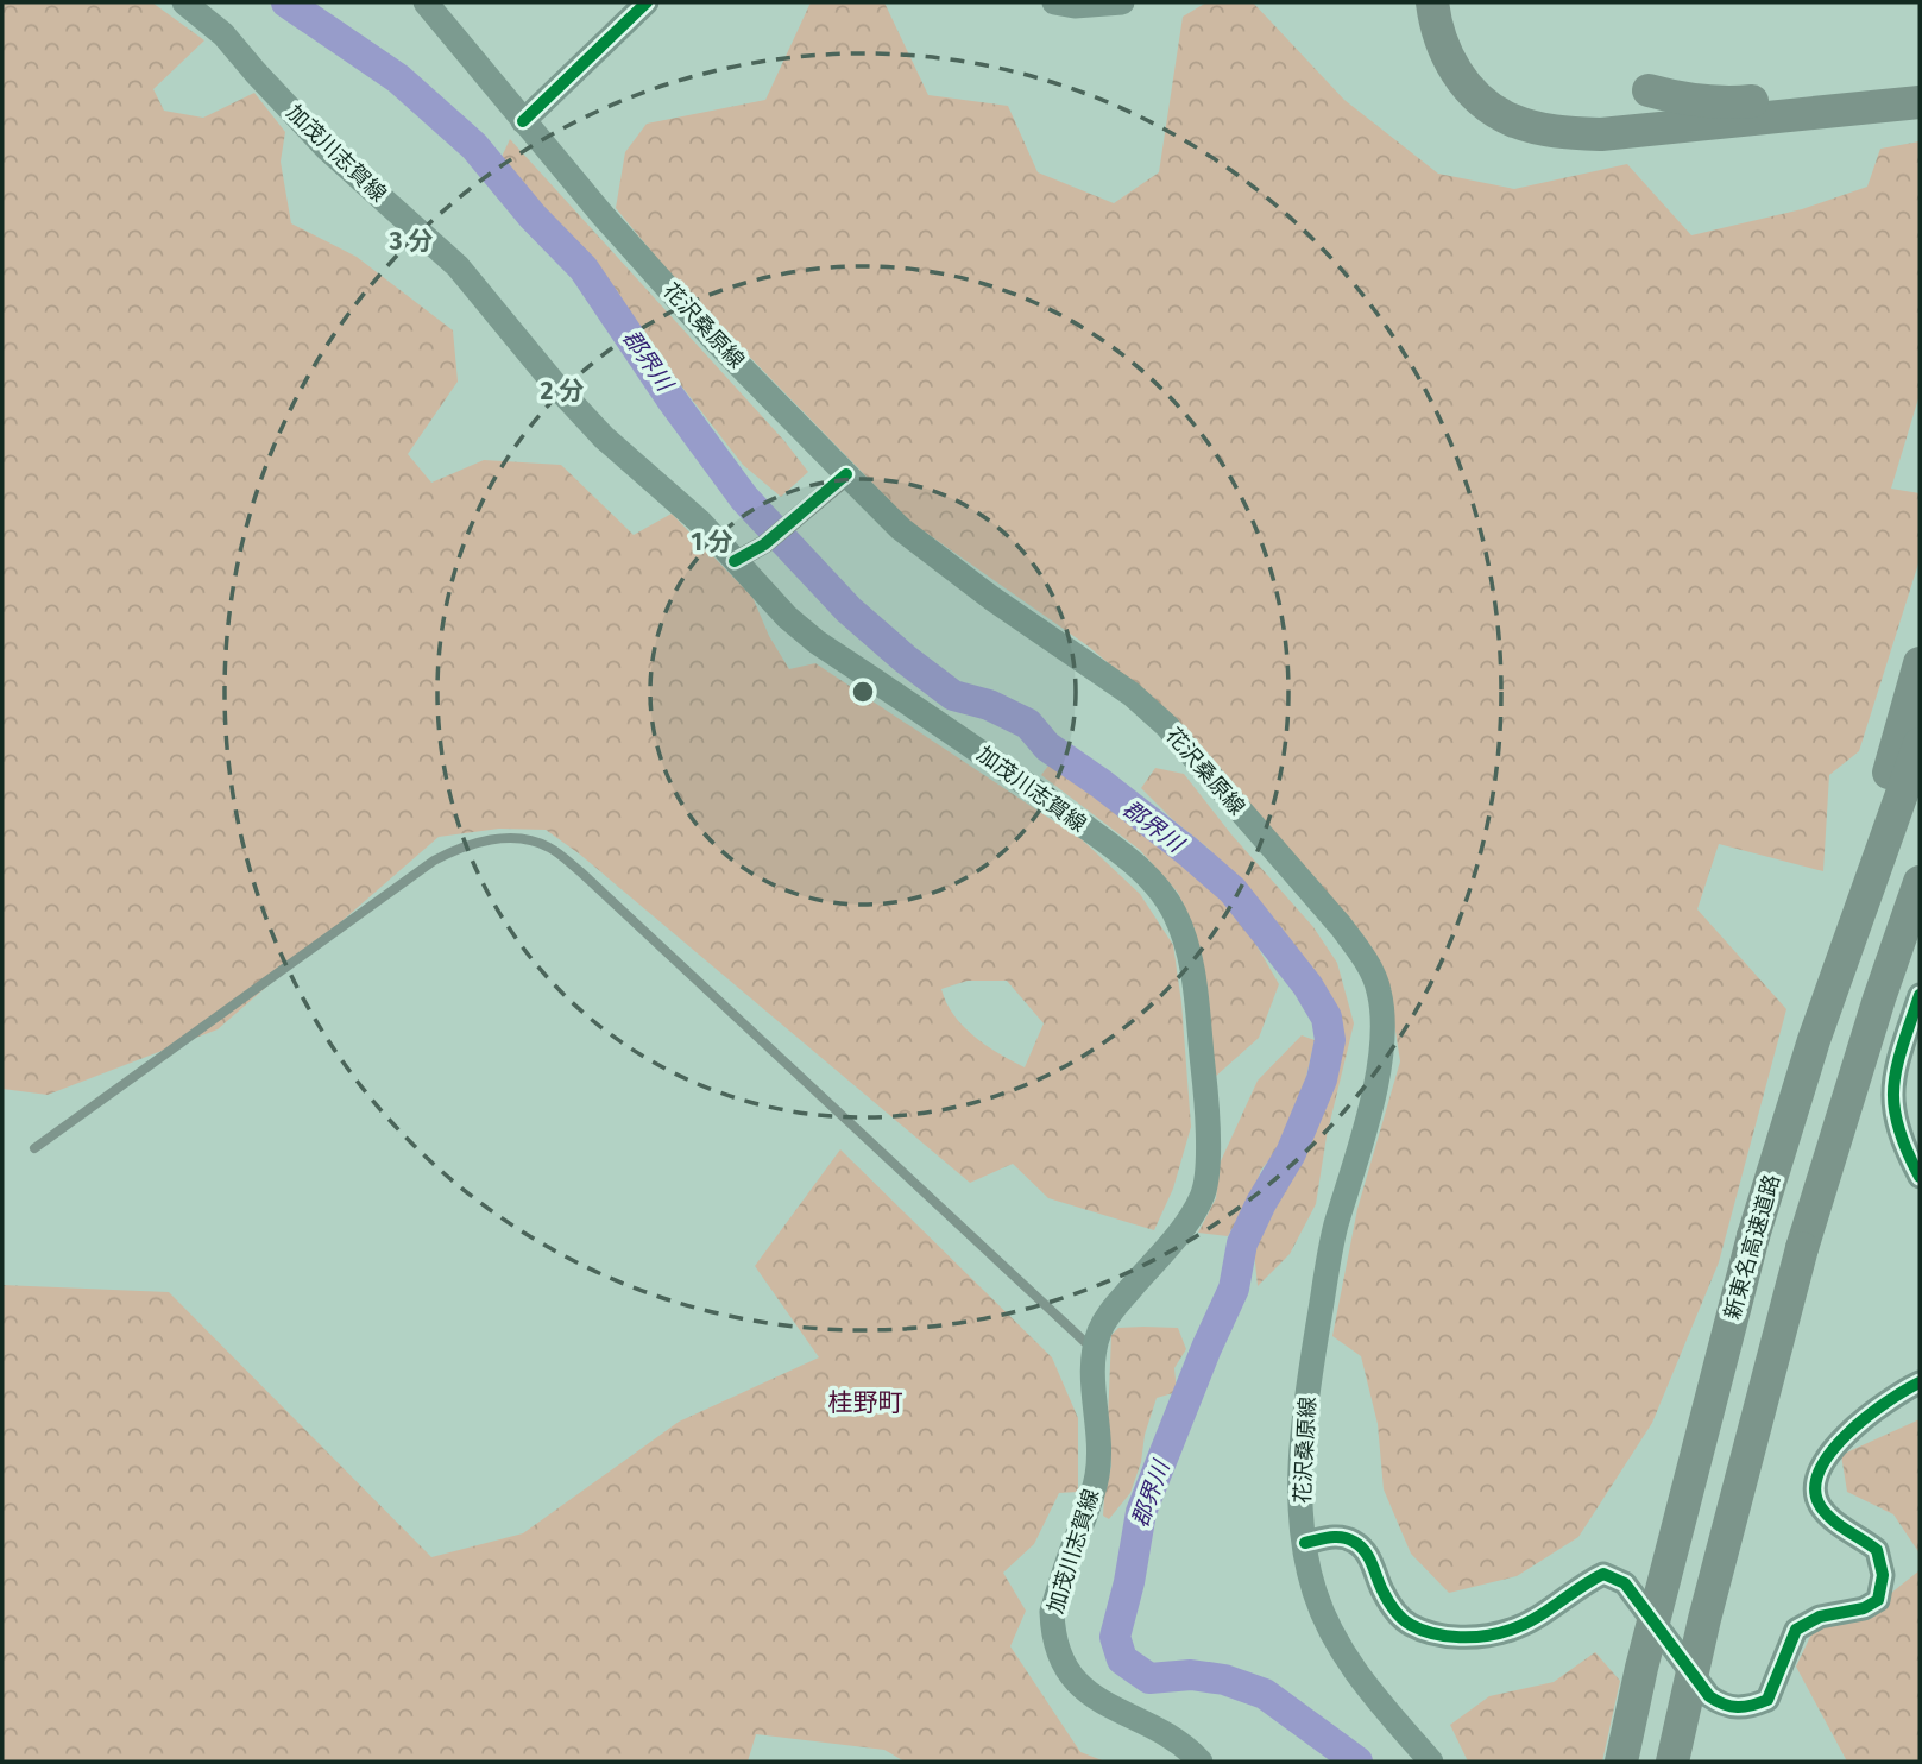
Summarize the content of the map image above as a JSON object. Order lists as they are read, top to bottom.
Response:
{
  "streets": {
    "highway": ["新東名高速道路"],
    "main road": ["加茂川志賀線", "花沢桑原線"]
  },
  "districts": ["桂野町"],
  "water": ["郡界川"],
  "rings": ["3 分", "2 分", "1 分"]
}
